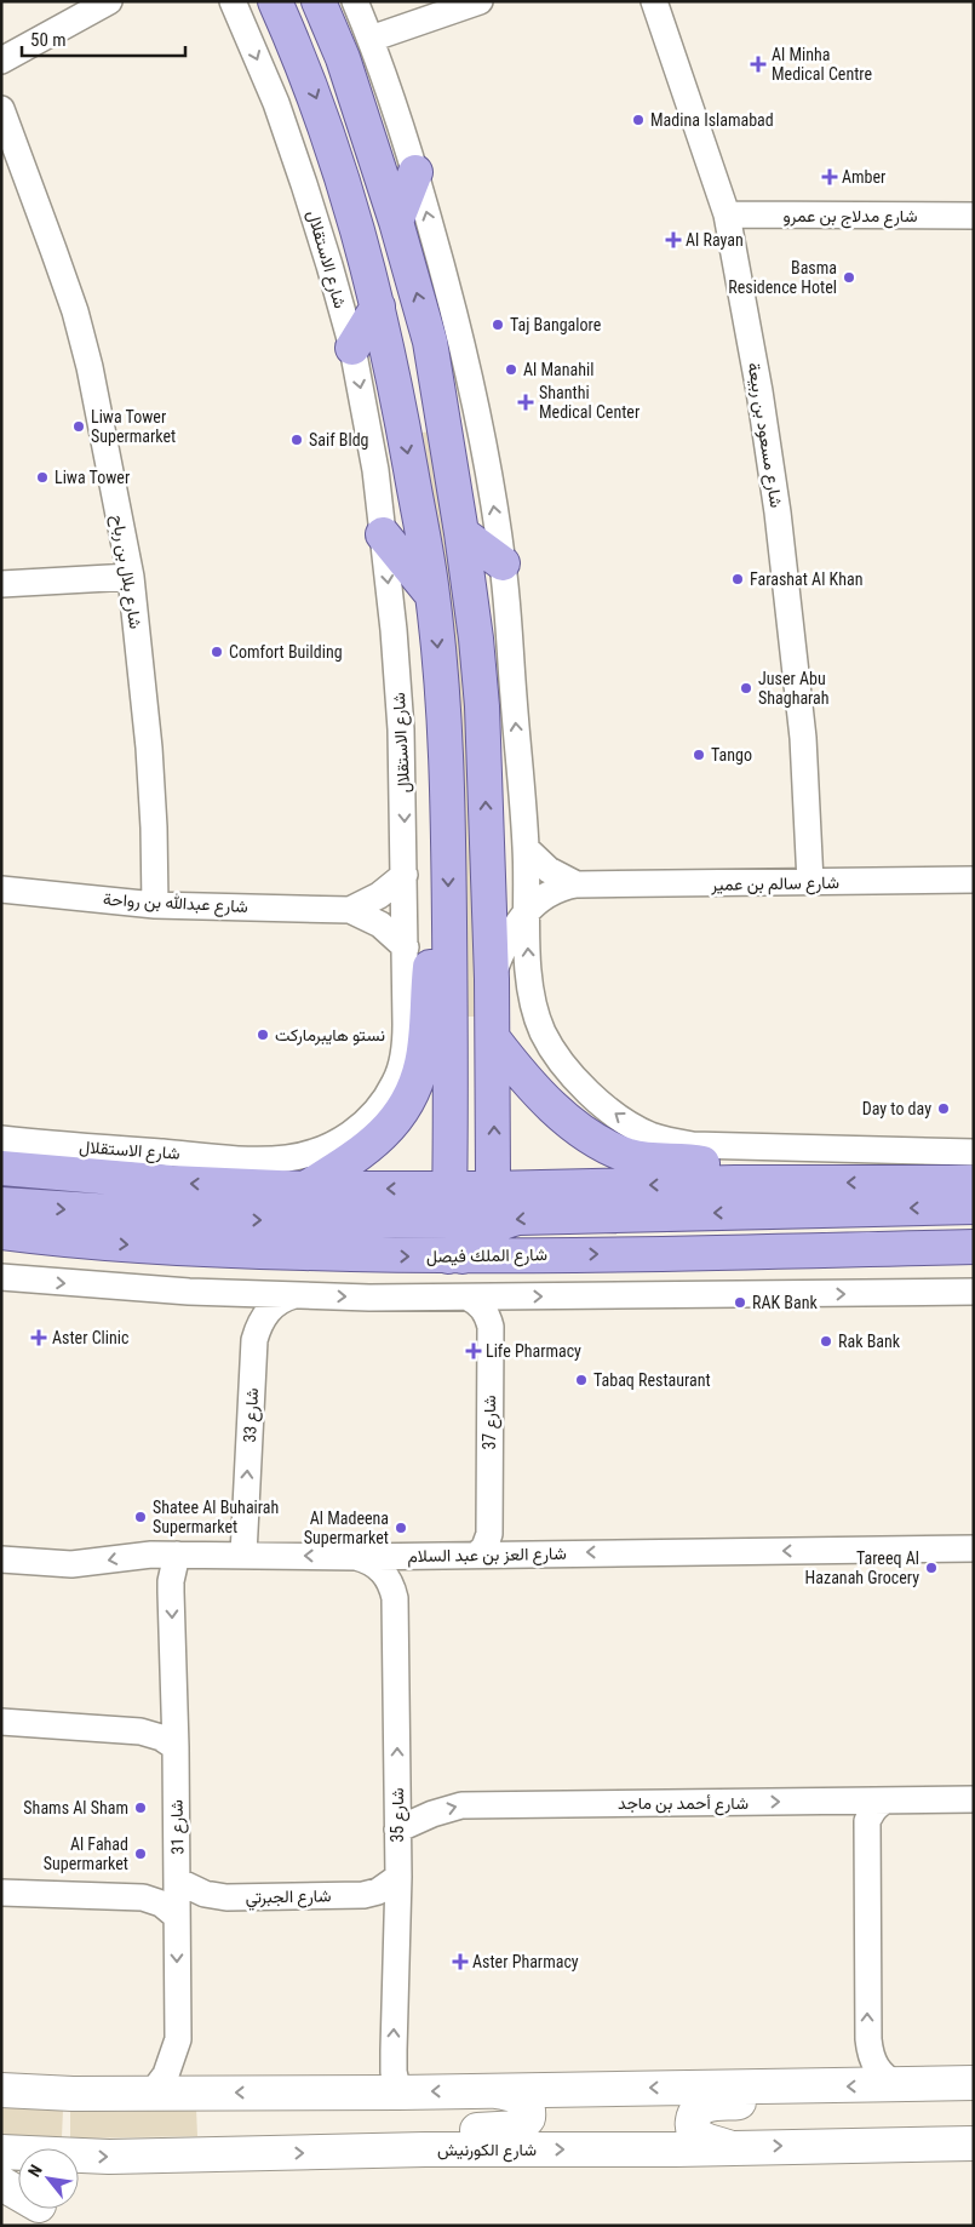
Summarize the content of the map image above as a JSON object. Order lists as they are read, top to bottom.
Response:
{
  "streets": {
    "main road": ["شارع الملك فيصل", "شارع الكورنيش"],
    "street": [
      "شارع مدلاج بن عمرو",
      "شارع الاستقلال",
      "شارع مسعود بن ربيعة",
      "شارع بلال بن رباح",
      "شارع سالم بن عمير",
      "شارع عبدالله بن رواحة",
      "شارع 33",
      "شارع 37",
      "شارع العز بن عبد السلام",
      "شارع أحمد بن ماجد",
      "شارع 35",
      "شارع 31",
      "شارع الجبرتي"
    ]
  },
  "crossings": [
    ["شارع مدلاج بن عمرو", "شارع مسعود بن ربيعة"],
    ["شارع الاستقلال", "شارع عبدالله بن رواحة"],
    ["شارع مسعود بن ربيعة", "شارع سالم بن عمير"],
    ["شارع بلال بن رباح", "شارع عبدالله بن رواحة"],
    ["شارع 33", "شارع العز بن عبد السلام"],
    ["شارع 37", "شارع العز بن عبد السلام"],
    ["شارع العز بن عبد السلام", "شارع 35"],
    ["شارع العز بن عبد السلام", "شارع 31"],
    ["شارع أحمد بن ماجد", "شارع 35"],
    ["شارع 35", "شارع الجبرتي"],
    ["شارع 31", "شارع الجبرتي"]
  ],
  "one_way": [
    "شارع 33",
    "شارع العز بن عبد السلام",
    "شارع أحمد بن ماجد",
    "شارع 35",
    "شارع 31"
  ],
  "places": {
    "health": [
      "Al Minha Medical Centre",
      "Amber",
      "Al Rayan",
      "Shanthi Medical Center",
      "Aster Clinic",
      "Life Pharmacy",
      "Aster Pharmacy"
    ],
    "other": [
      "Madina Islamabad",
      "Basma Residence Hotel",
      "Taj Bangalore",
      "Al Manahil",
      "Liwa Tower Supermarket",
      "Saif Bldg",
      "Liwa Tower",
      "Farashat Al Khan",
      "Comfort Building",
      "Juser Abu Shagharah",
      "Tango",
      "نستو هايبرماركت",
      "Day to day",
      "RAK Bank",
      "Rak Bank",
      "Tabaq Restaurant",
      "Shatee Al Buhairah Supermarket",
      "Al Madeena Supermarket",
      "Tareeq Al Hazanah Grocery",
      "Shams Al Sham",
      "Al Fahad Supermarket"
    ]
  },
  "scale_bar": "50 m",
  "north": "top left"
}
